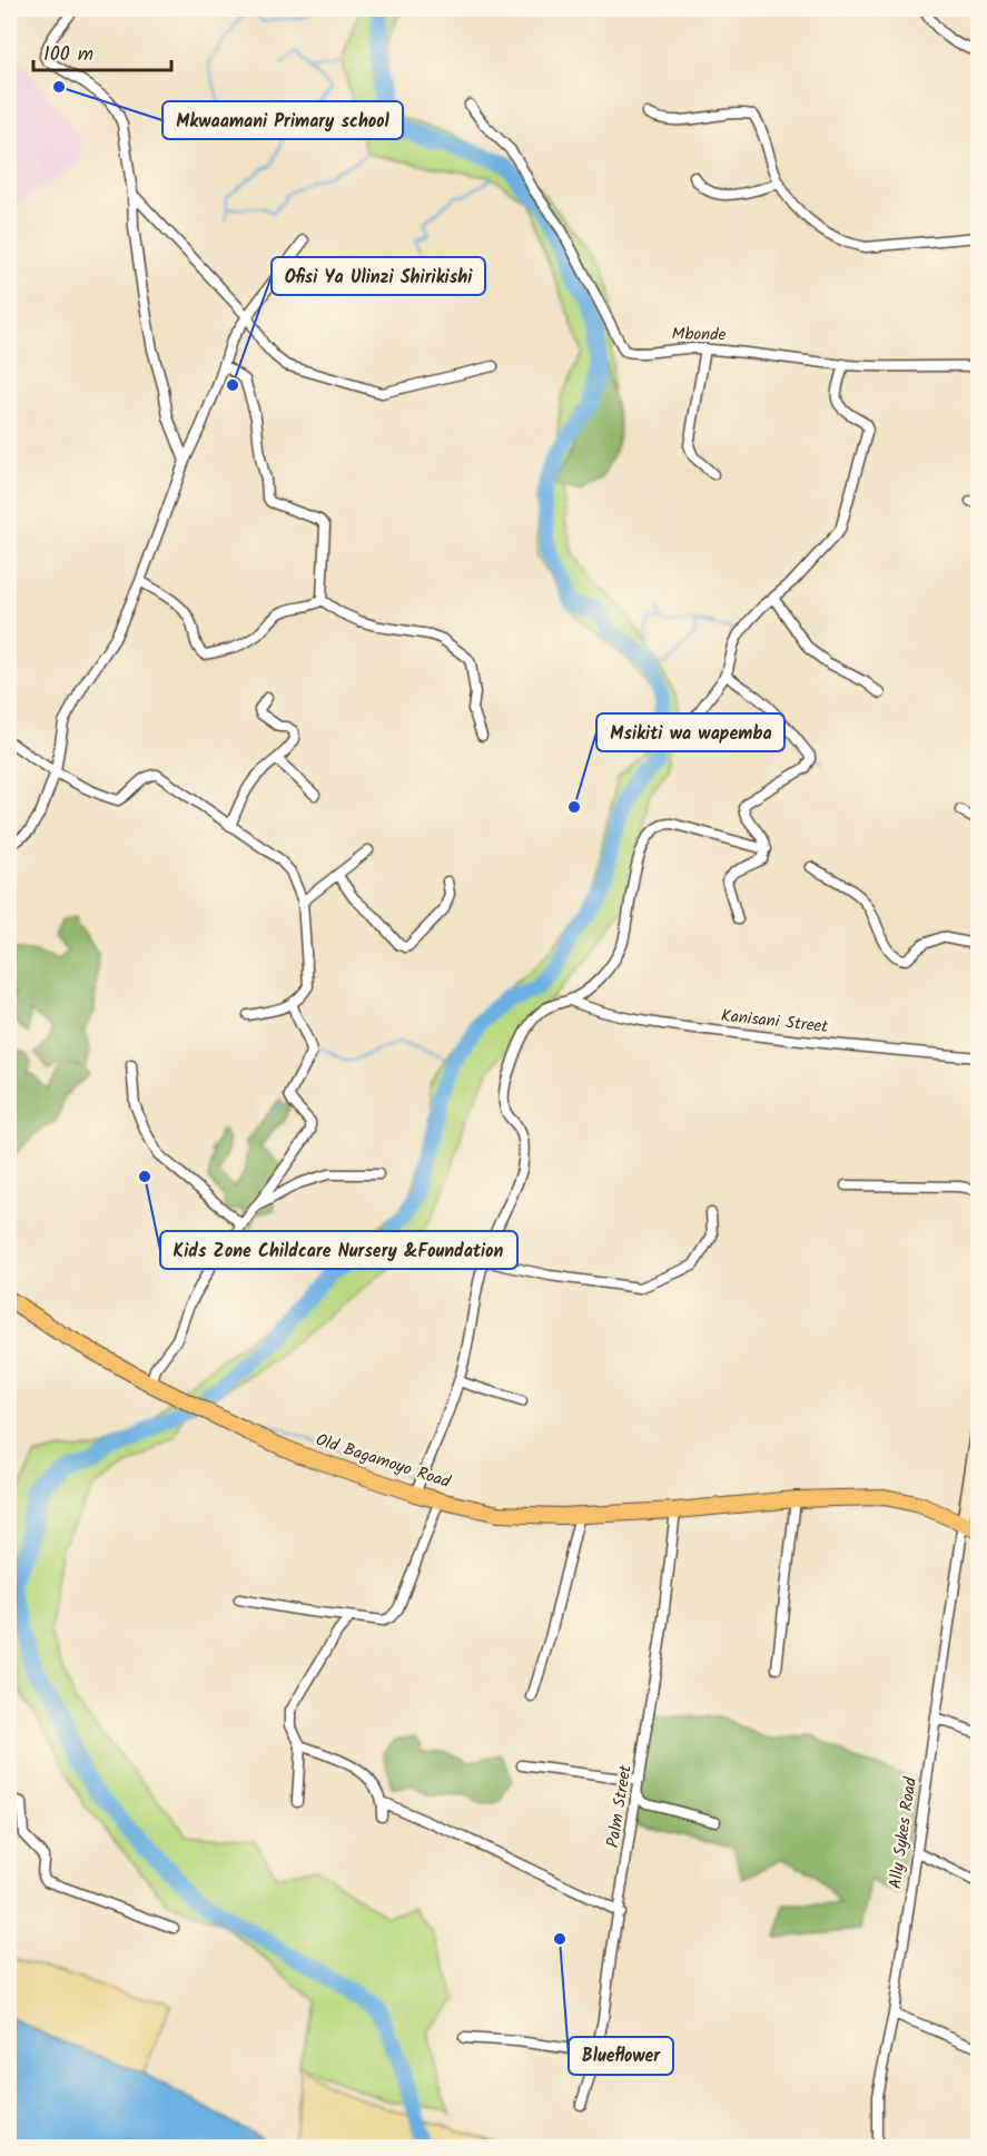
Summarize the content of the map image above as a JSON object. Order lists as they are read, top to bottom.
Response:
{
  "streets": {
    "main road": ["Old Bagamoyo Road"],
    "street": [
      "Mbonde",
      "Kanisani Street",
      "Palm Street",
      "Ally Sykes Road"
    ]
  },
  "crossings": [
    ["Old Bagamoyo Road", "Palm Street"],
    ["Old Bagamoyo Road", "Ally Sykes Road"]
  ],
  "places": [
    "Mkwaamani Primary school",
    "Ofisi Ya Ulinzi Shirikishi",
    "Msikiti wa wapemba",
    "Kids Zone Childcare Nursery &Foundation",
    "Blueflower"
  ],
  "scale_bar": "100 m"
}
